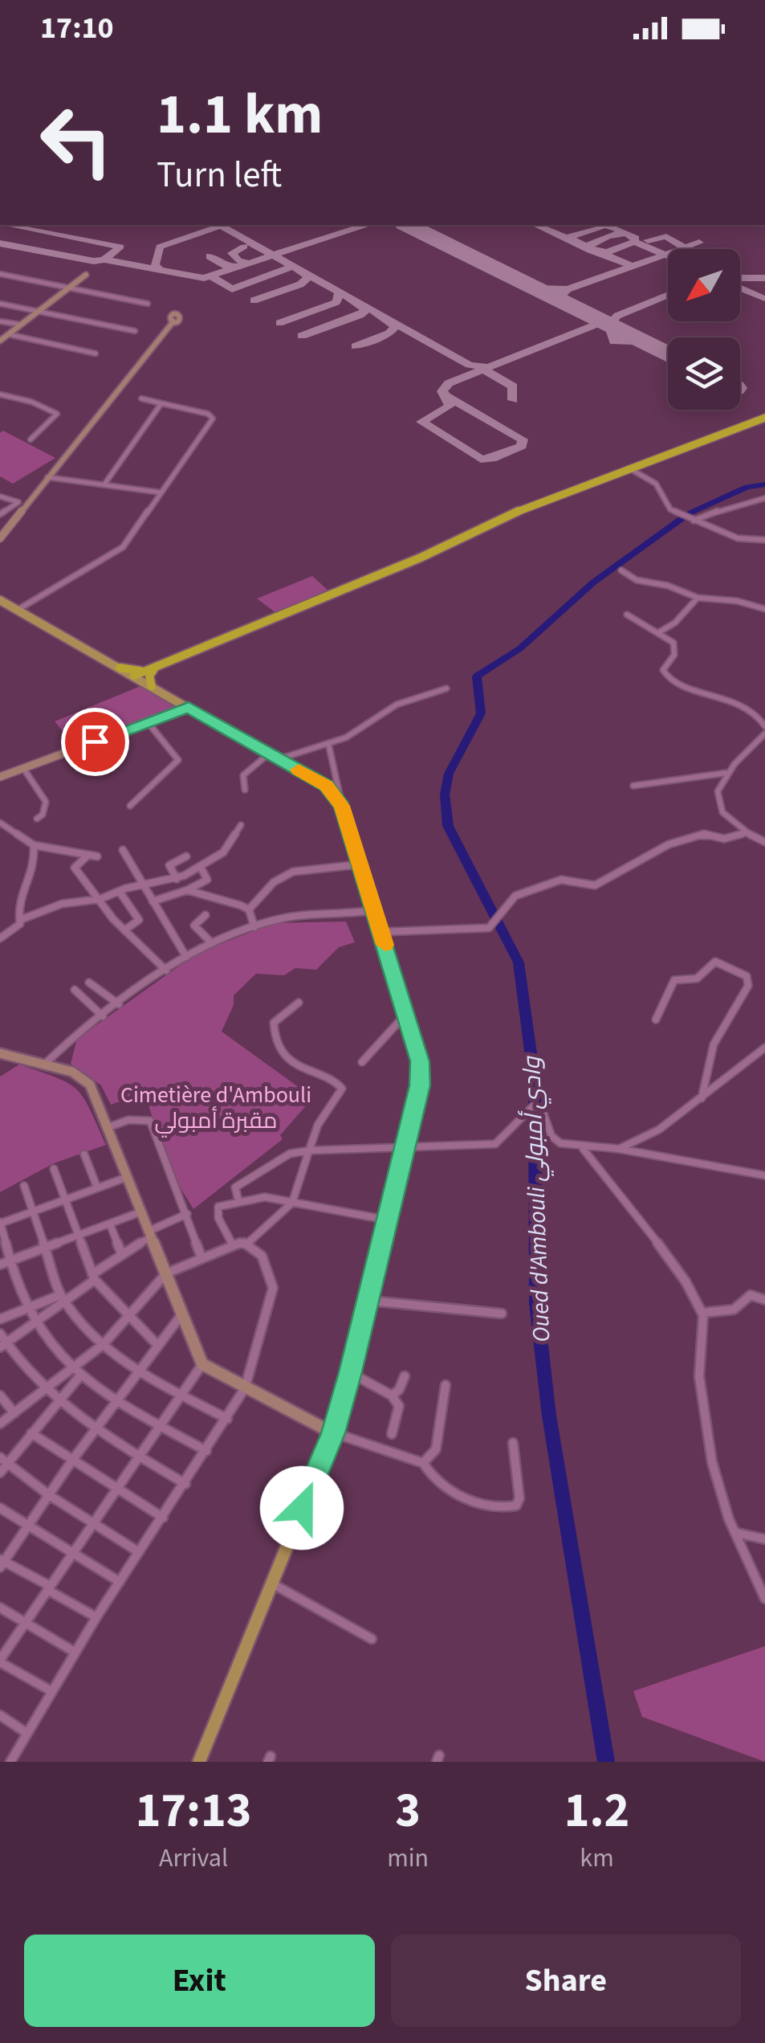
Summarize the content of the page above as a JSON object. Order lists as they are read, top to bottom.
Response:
{
  "water": ["Oued d'Ambouli وادي أمبولي"],
  "parks": ["Cimetière d'Ambouli مقبرة أمبولي"],
  "north": "bottom left",
  "page": {
    "status": "17:10",
    "turn": ["1.1 km", "Turn left"],
    "eta": [
      "17:13",
      "Arrival",
      "3",
      "min",
      "1.2",
      "km"
    ],
    "buttons": ["Exit", "Share"]
  }
}
